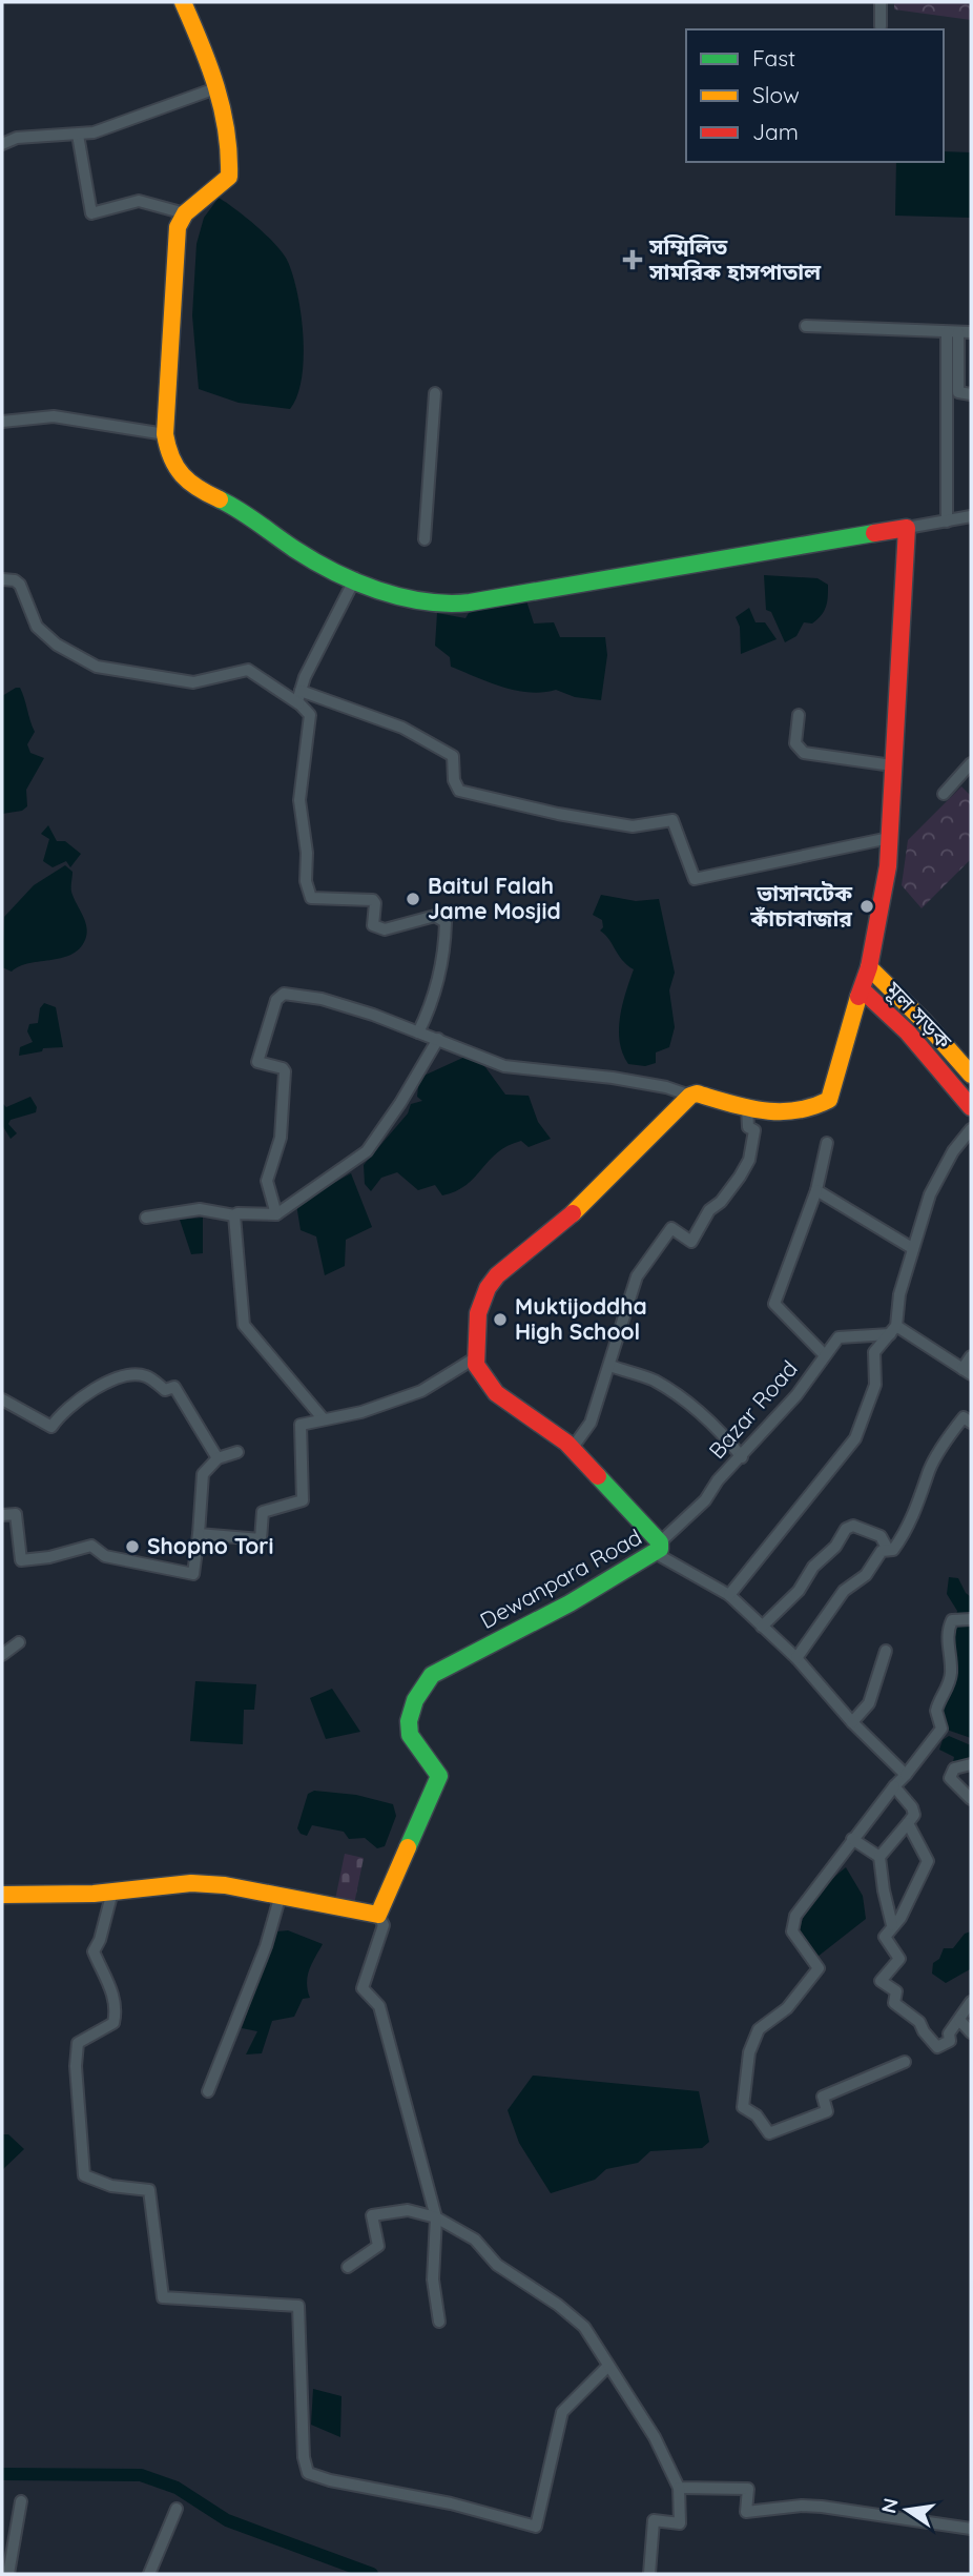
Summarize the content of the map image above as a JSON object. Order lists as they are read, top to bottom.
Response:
{
  "streets": {
    "street": ["মূল সড়ক", "Bazar Road", "Dewanpara Road"]
  },
  "crossings": [
    ["Bazar Road", "Dewanpara Road"]
  ],
  "places": {
    "health": ["সম্মিলিত সামরিক হাসপাতাল"],
    "other": [
      "Baitul Falah Jame Mosjid",
      "ভাসানটেক কাঁচাবাজার",
      "Muktijoddha High School",
      "Shopno Tori"
    ]
  },
  "legend": ["Fast", "Slow", "Jam"],
  "north": "left"
}
